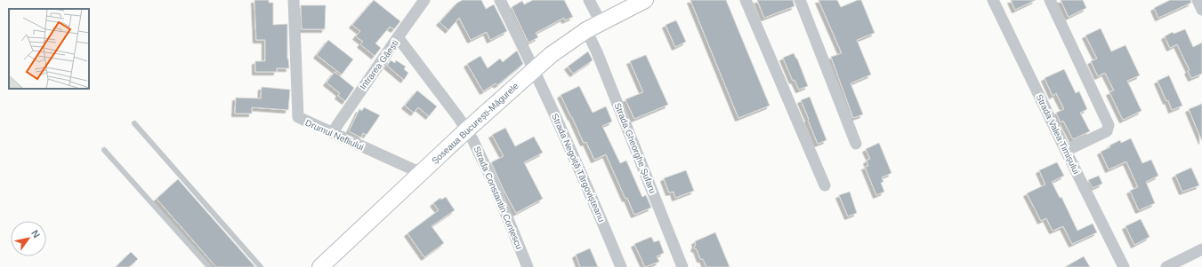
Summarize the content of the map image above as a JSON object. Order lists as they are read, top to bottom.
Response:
{
  "streets": {
    "main road": ["Șoseaua București-Măgurele"],
    "street": [
      "Intrarea Găești",
      "Strada Valea Timișului",
      "Drumul Nefliului",
      "Strada Gheorghe Șufaru",
      "Strada Negoiță Târgovișteanu",
      "Strada Constantin Conțescu"
    ]
  },
  "crossings": [
    ["Intrarea Găești", "Șoseaua București-Măgurele"],
    ["Intrarea Găești", "Drumul Nefliului"],
    ["Intrarea Găești", "Strada Constantin Conțescu"],
    ["Șoseaua București-Măgurele", "Drumul Nefliului"],
    ["Șoseaua București-Măgurele", "Strada Gheorghe Șufaru"],
    ["Șoseaua București-Măgurele", "Strada Negoiță Târgovișteanu"],
    ["Șoseaua București-Măgurele", "Strada Constantin Conțescu"]
  ],
  "north": "top right"
}
